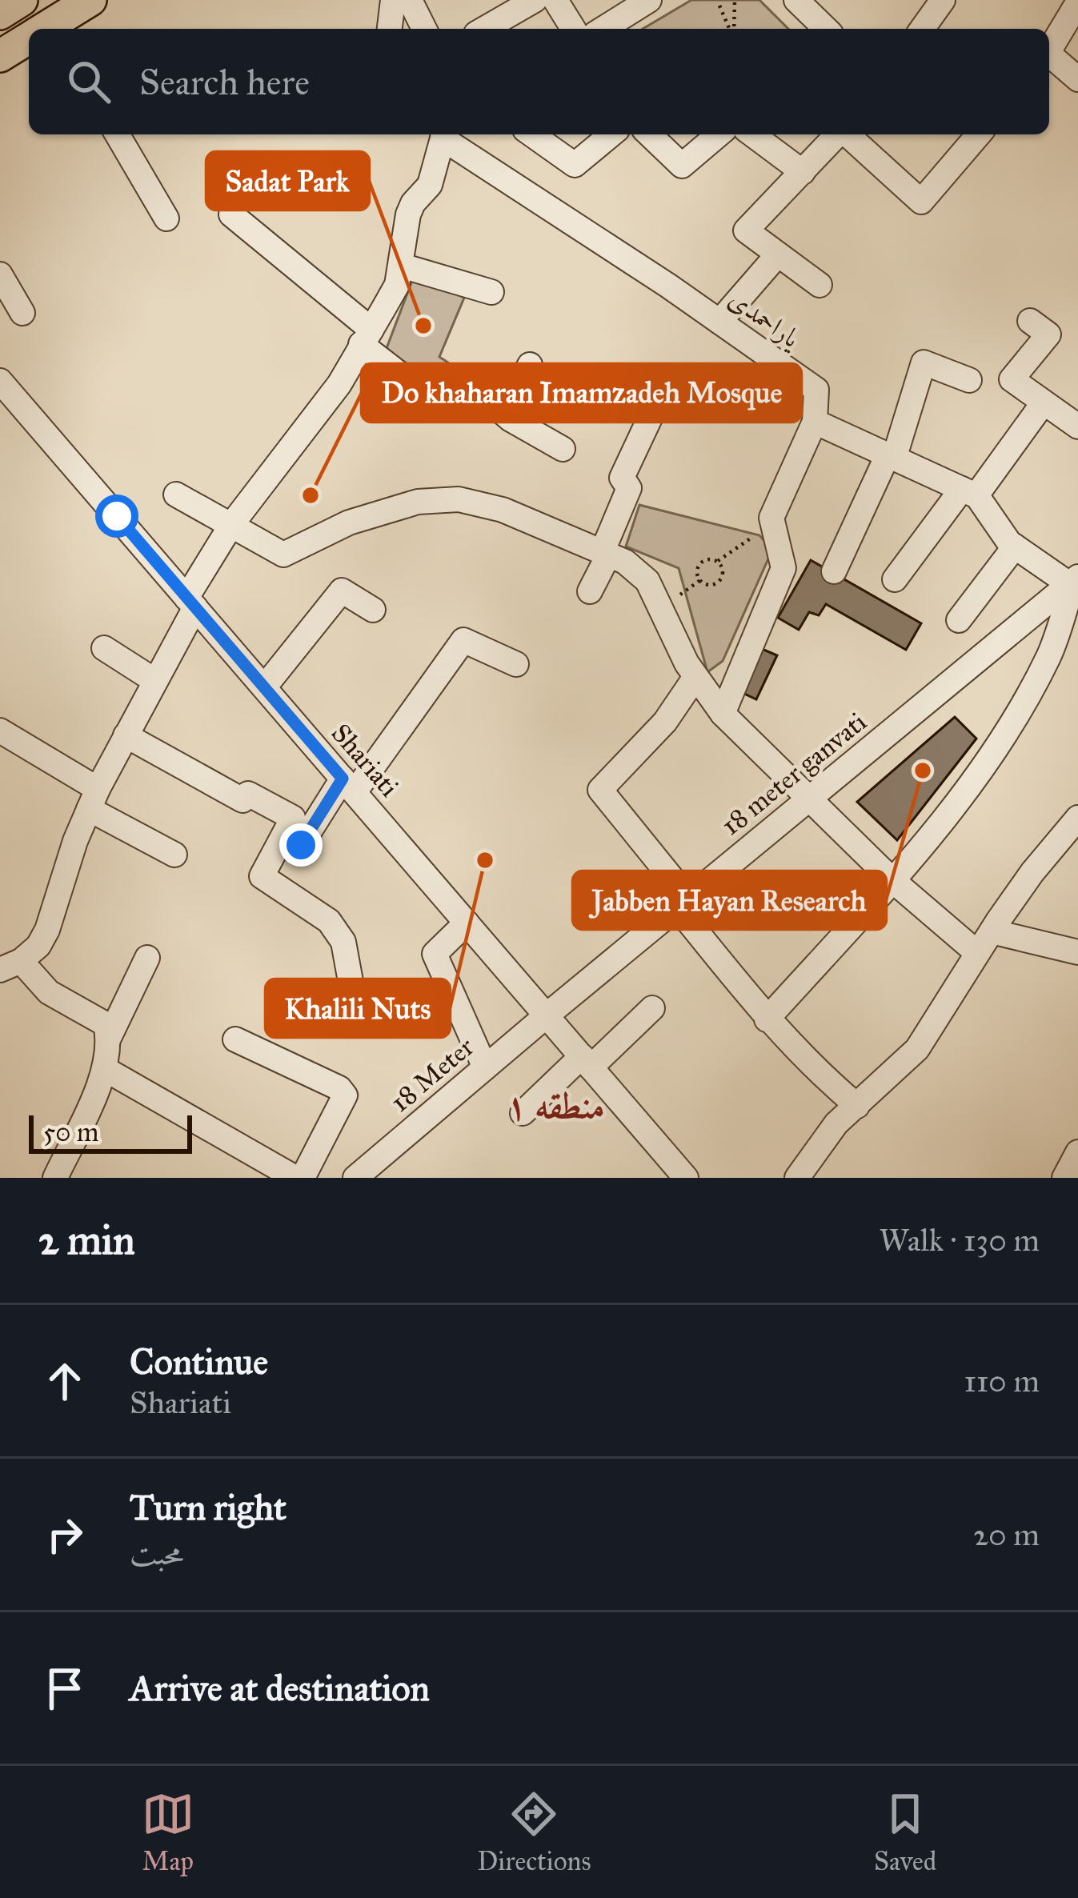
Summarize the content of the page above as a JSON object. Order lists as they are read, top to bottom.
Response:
{
  "streets": {
    "street": [
      "یاراحمدی",
      "Shariati",
      "18 meter ganvati",
      "18 Meter"
    ]
  },
  "crossings": [
    ["Shariati", "18 meter ganvati"],
    ["Shariati", "18 Meter"],
    ["18 meter ganvati", "18 Meter"]
  ],
  "districts": ["منطقه ۱"],
  "places": [
    "Sadat Park",
    "Do khaharan Imamzadeh Mosque",
    "Jabben Hayan Research",
    "Khalili Nuts"
  ],
  "scale_bar": "50 m",
  "page": {
    "search": "Search here",
    "scale": "50 m",
    "heading": ["2 min", "Walk · 130 m"],
    "list": [
      ["Continue", "Shariati", "110 m"],
      ["Turn right", "محبت", "20 m"],
      "Arrive at destination"
    ],
    "nav": ["Map", "Directions", "Saved"]
  }
}
